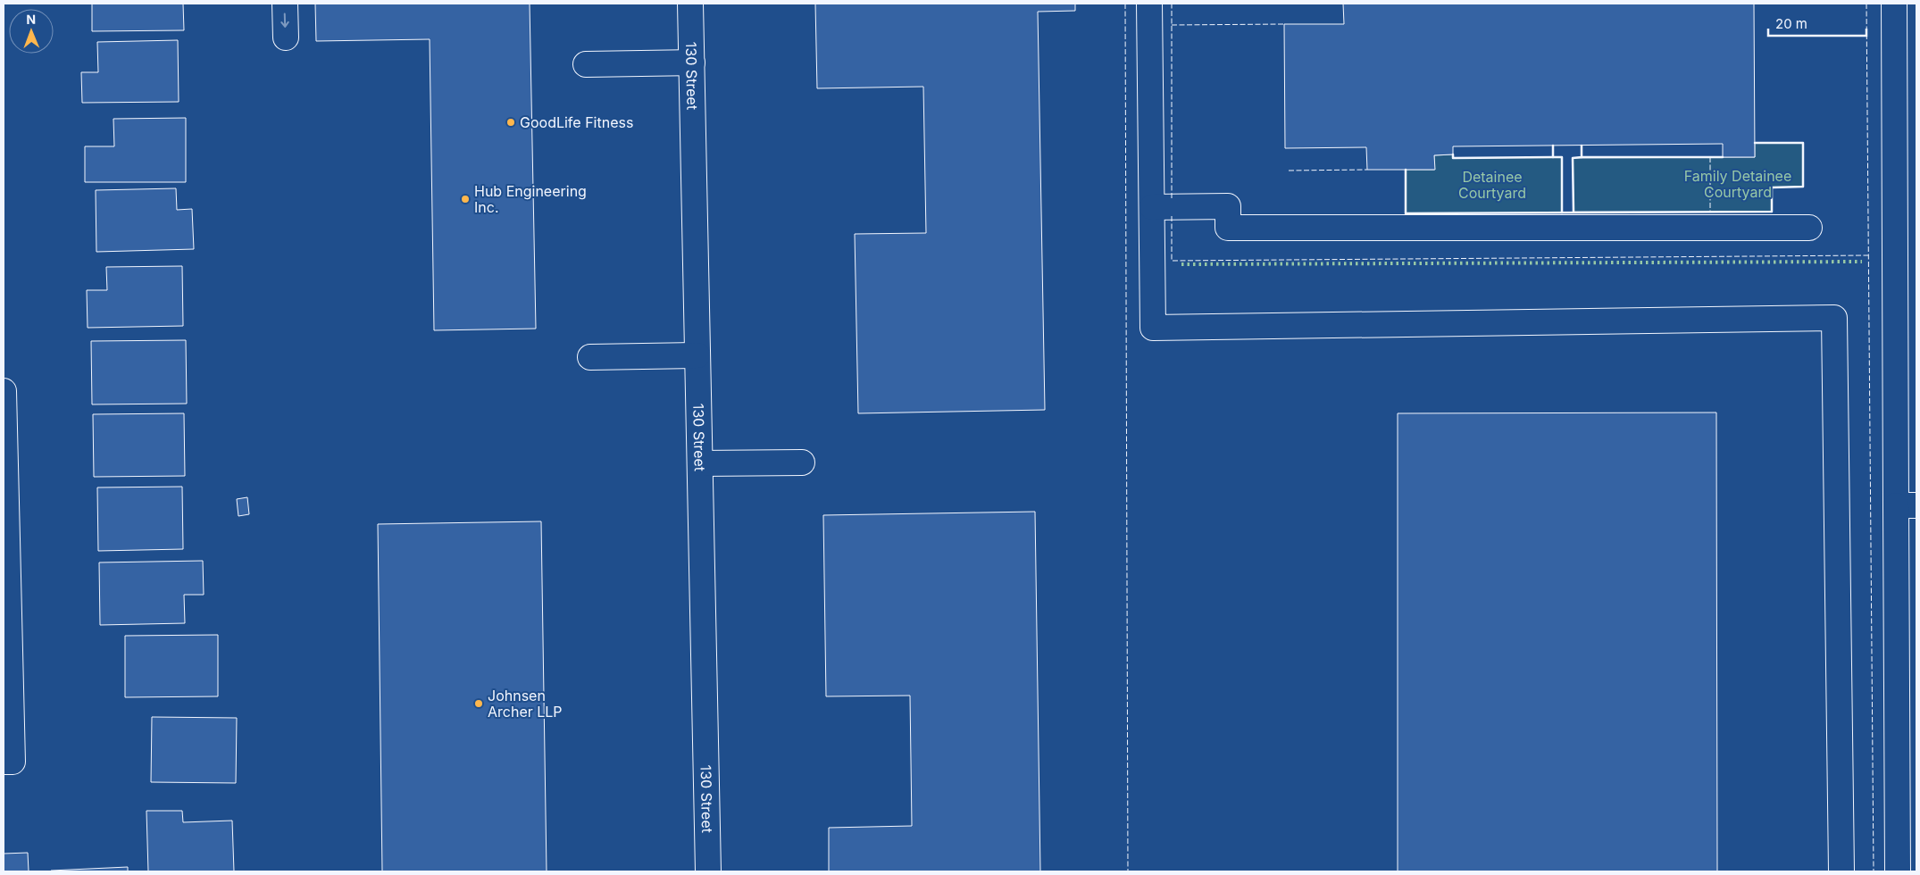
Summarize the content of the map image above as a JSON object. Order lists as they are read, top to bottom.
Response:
{
  "streets": {
    "street": ["130 Street"]
  },
  "parks": ["Family Detainee Courtyard", "Detainee Courtyard"],
  "places": ["GoodLife Fitness", "Hub Engineering Inc.", "Johnsen Archer LLP"],
  "scale_bar": "20 m",
  "north": "top"
}
